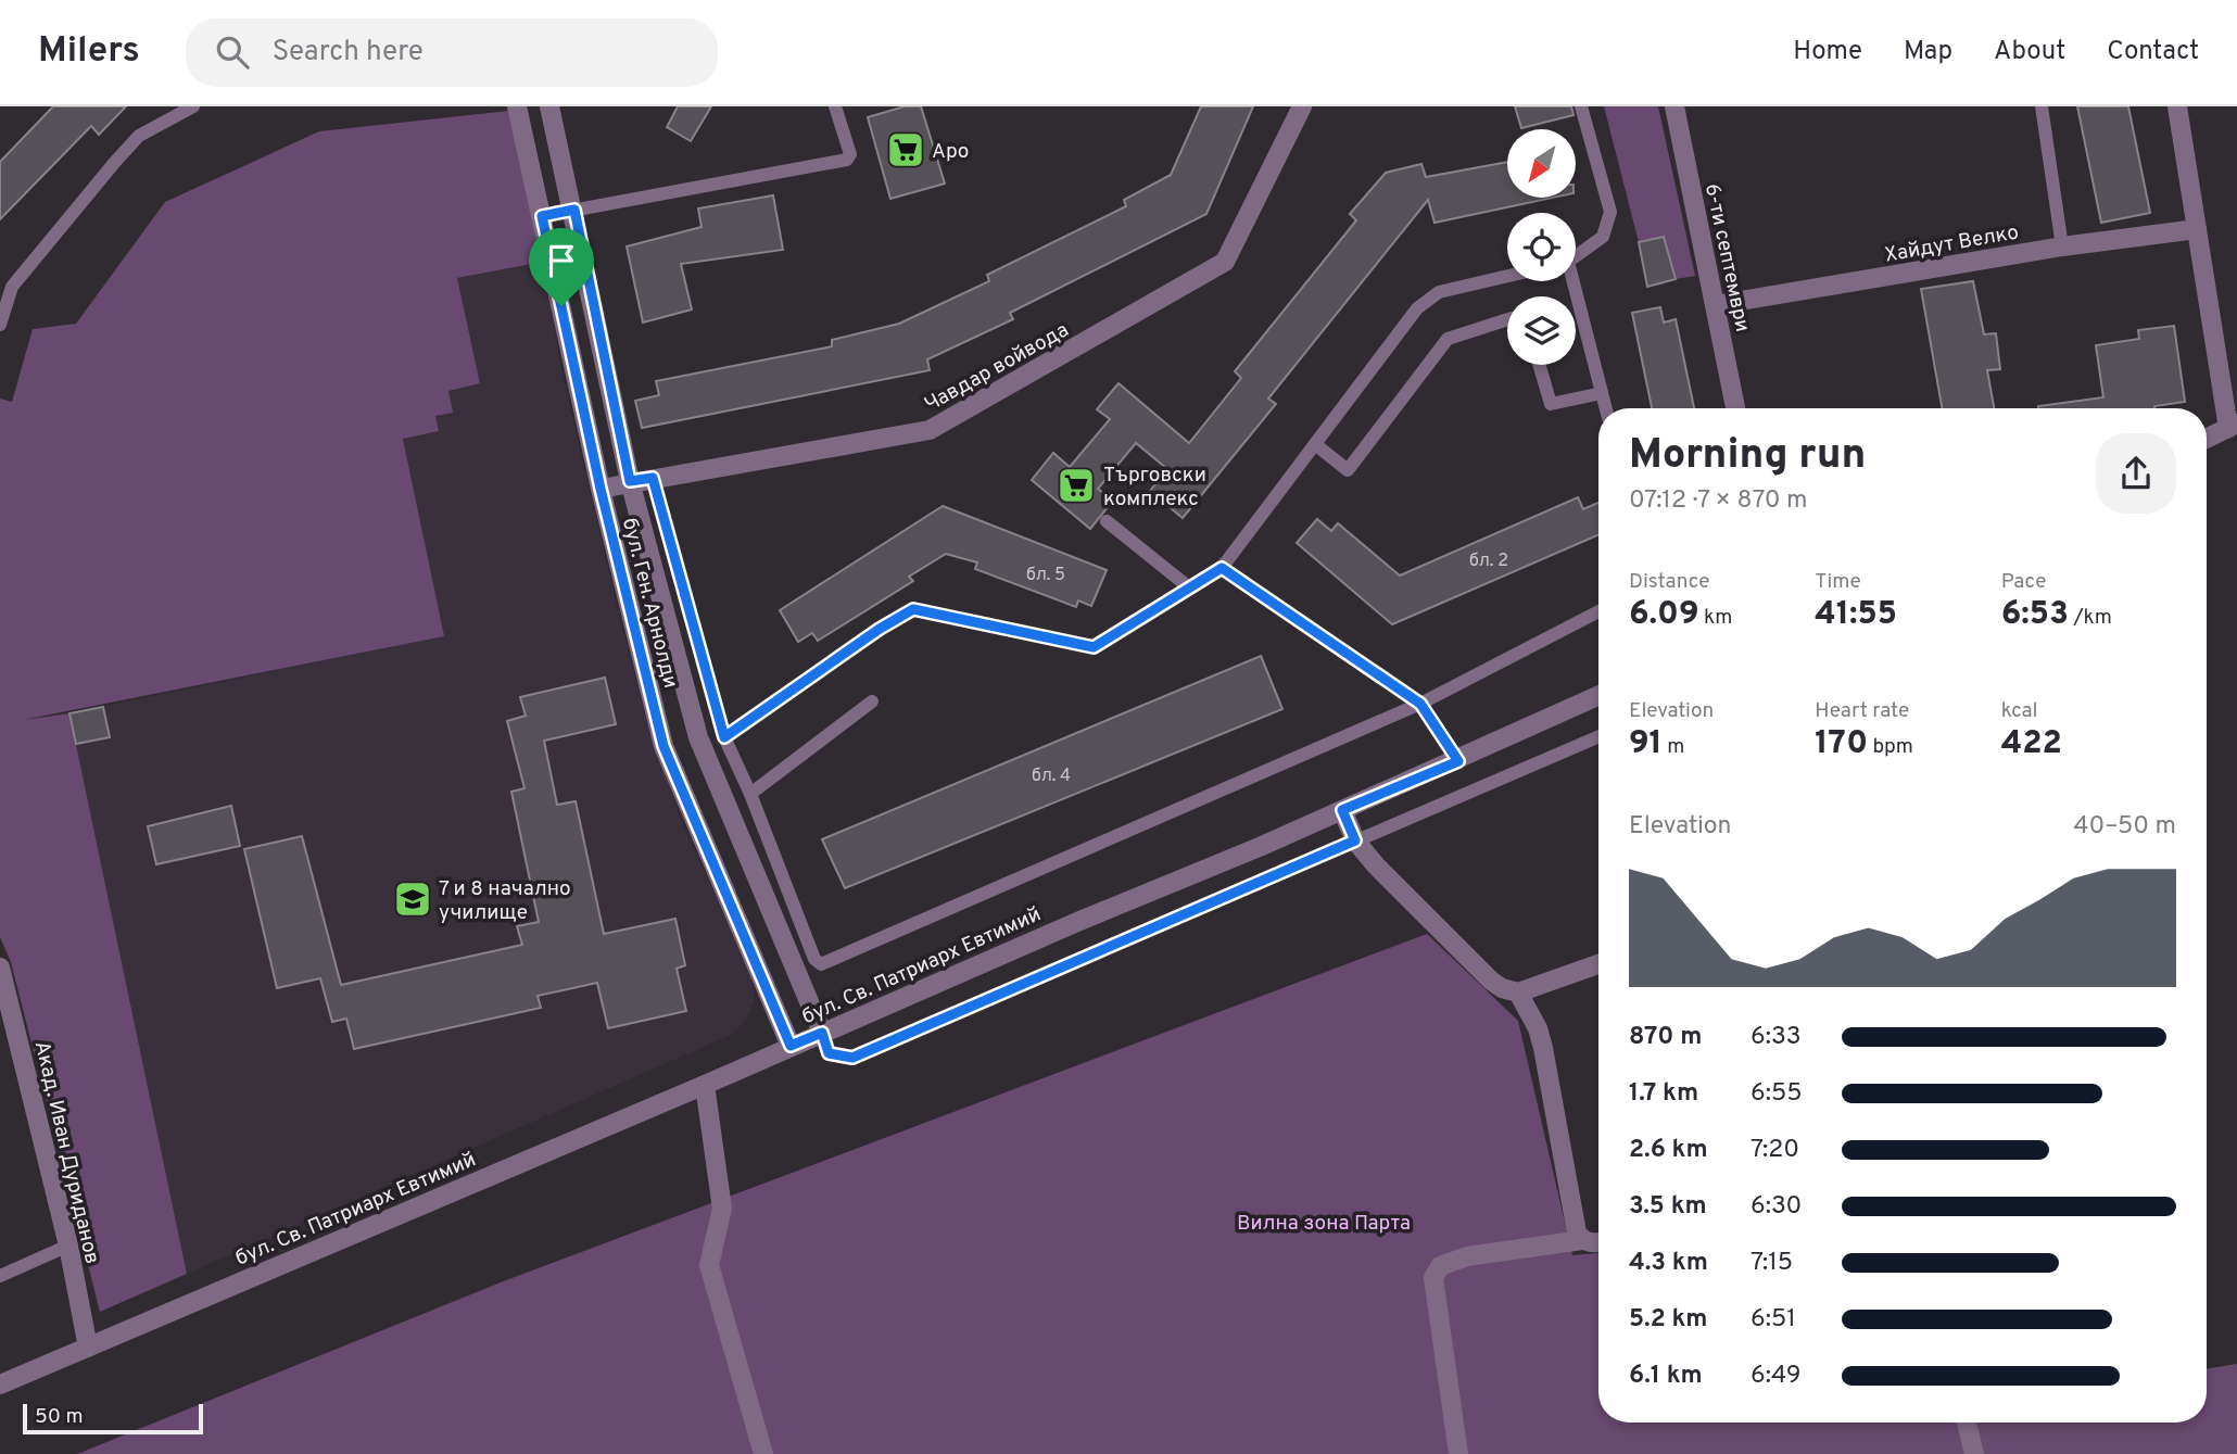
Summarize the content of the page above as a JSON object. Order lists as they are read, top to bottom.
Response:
{
  "streets": {
    "street": [
      "Хайдут Велко",
      "6-ти септември",
      "Чавдар войвода",
      "бул. Ген. Арнолди",
      "бул. Св. Патриарх Евтимий",
      "Акад. Иван Дуриданов"
    ]
  },
  "crossings": [
    ["Хайдут Велко", "6-ти септември"],
    ["Чавдар войвода", "бул. Ген. Арнолди"],
    ["бул. Ген. Арнолди", "бул. Св. Патриарх Евтимий"],
    ["бул. Св. Патриарх Евтимий", "Акад. Иван Дуриданов"]
  ],
  "parks": ["Вилна зона Парта"],
  "places": {
    "supermarket": ["Аро", "Търговски комплекс"],
    "school or university": ["7 и 8 начално училище"]
  },
  "house_numbers": ["бл. 2", "бл. 5", "бл. 4"],
  "scale_bar": "50 m",
  "north": "bottom left",
  "page": {
    "header": "Milers",
    "search": "Search here",
    "nav": [
      "Home",
      "Map",
      "About",
      "Contact"
    ],
    "heading": ["Morning run", "07:12 · 7 × 870 m"],
    "stats": [
      ["Distance", "6.09 km"],
      ["Time", "41:55"],
      ["Pace", "6:53 /km"],
      ["Elevation", "91 m"],
      ["Heart rate", "170 bpm"],
      ["kcal", "422"]
    ],
    "chart": ["Elevation", "40–50 m"],
    "list": [
      {
        "name": "870 m",
        "note": "6:33"
      },
      {
        "name": "1.7 km",
        "note": "6:55"
      },
      {
        "name": "2.6 km",
        "note": "7:20"
      },
      {
        "name": "3.5 km",
        "note": "6:30"
      },
      {
        "name": "4.3 km",
        "note": "7:15"
      },
      {
        "name": "5.2 km",
        "note": "6:51"
      },
      {
        "name": "6.1 km",
        "note": "6:49"
      }
    ],
    "scale": "50 m"
  }
}
